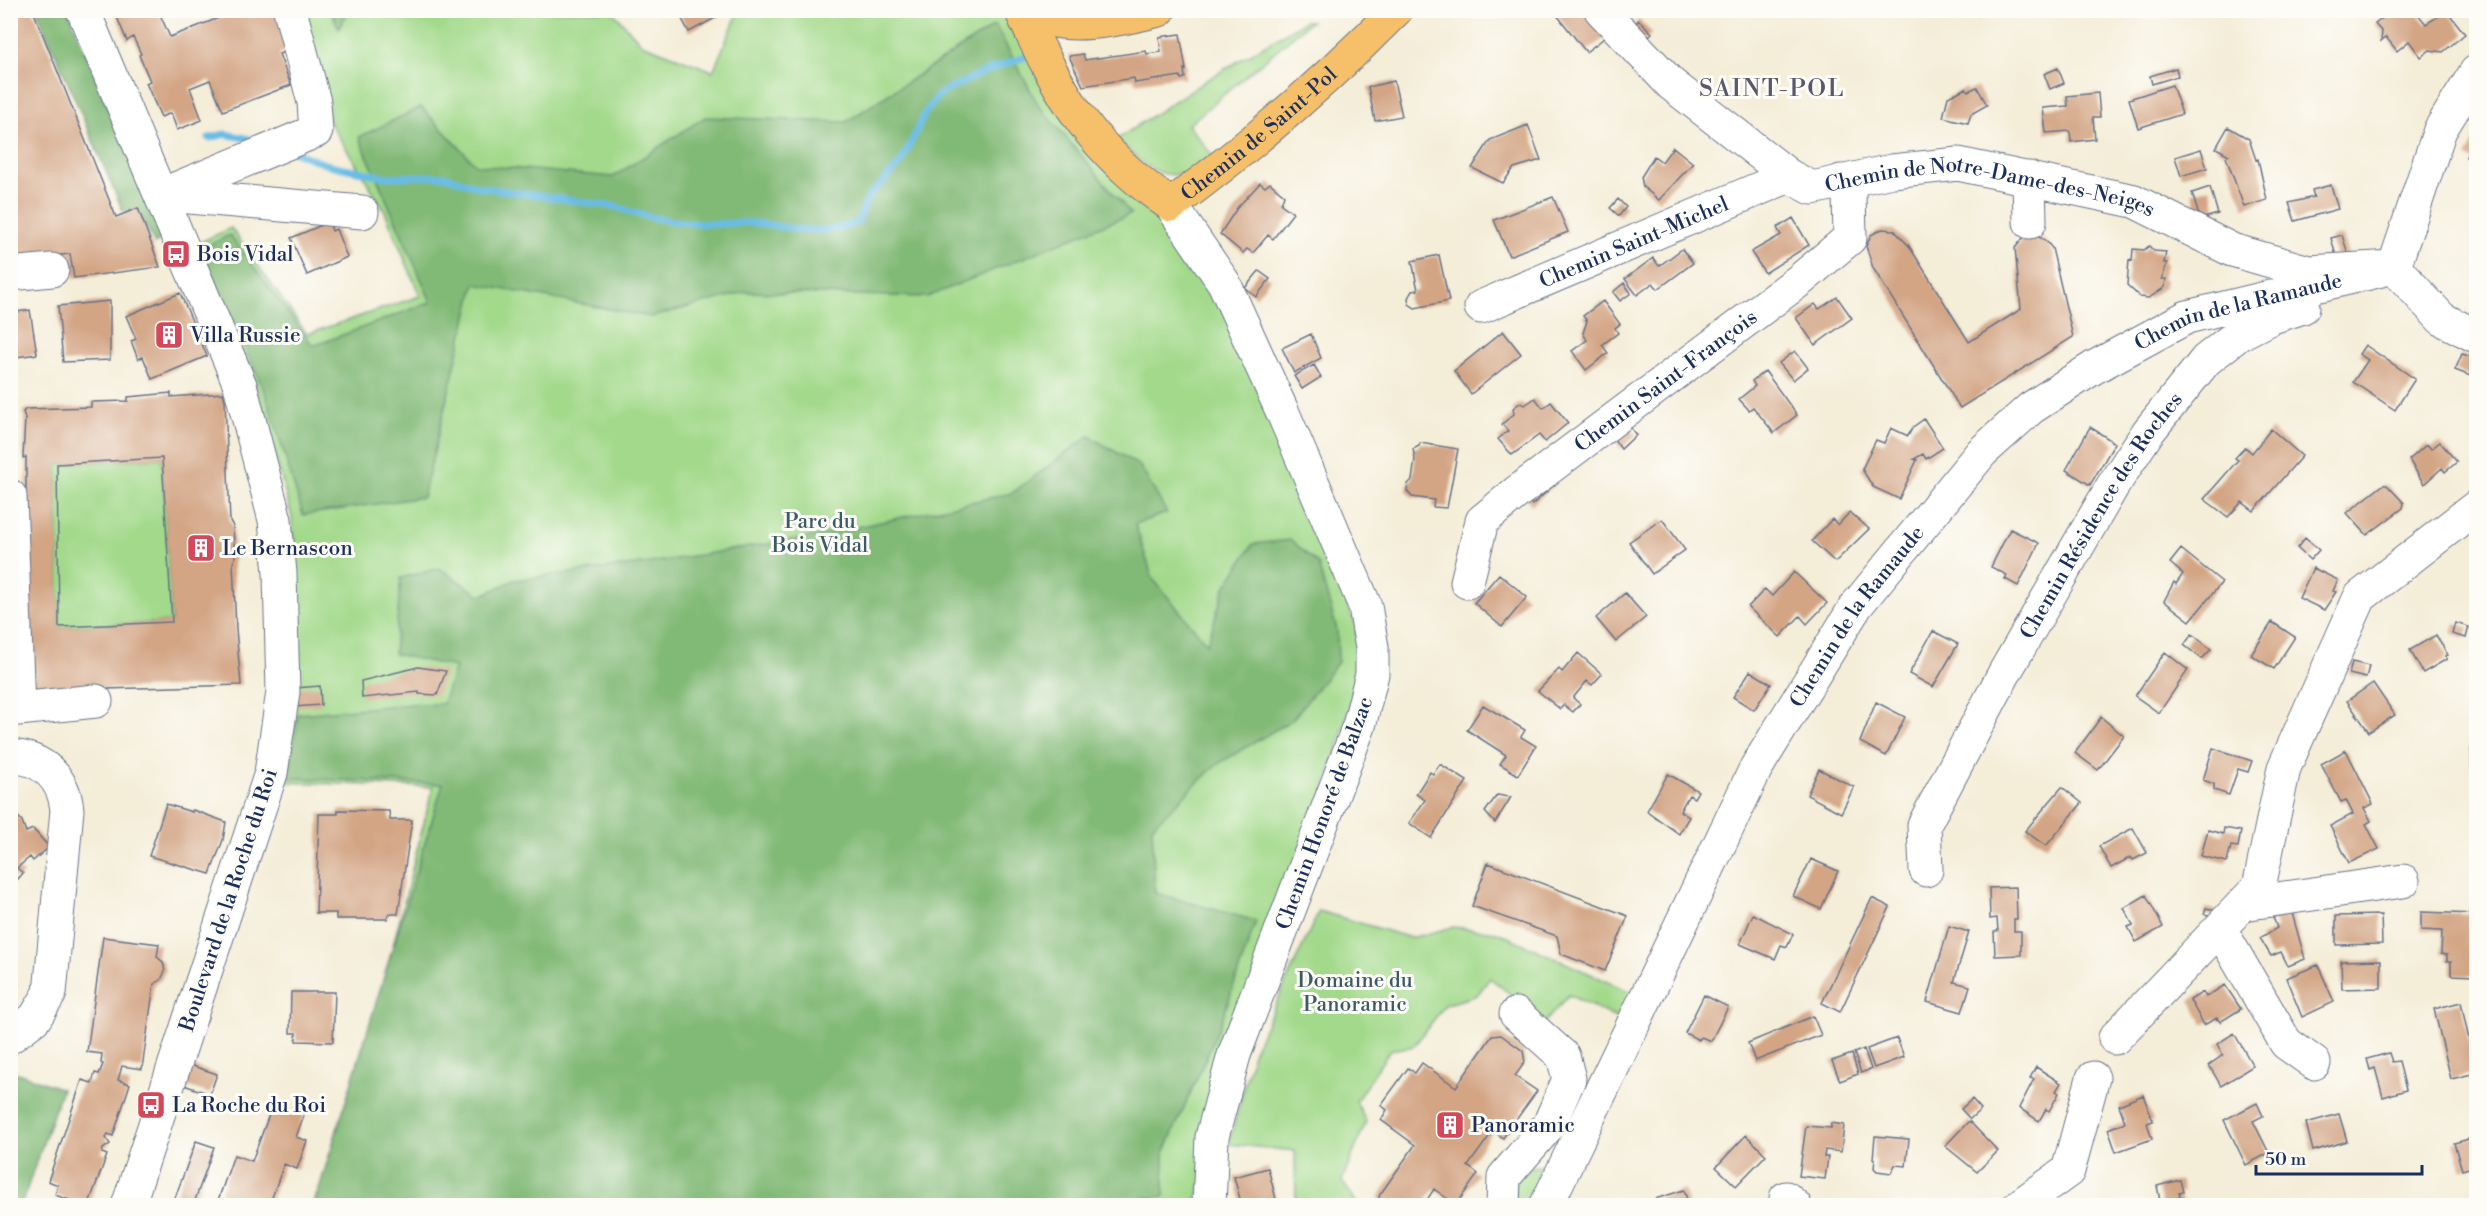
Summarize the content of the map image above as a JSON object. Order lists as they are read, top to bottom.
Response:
{
  "streets": {
    "main road": ["Chemin de Saint-Pol"],
    "street": [
      "Chemin de Notre-Dame-des-Neiges",
      "Chemin Saint-Michel",
      "Chemin de la Ramaude",
      "Chemin Saint-François",
      "Chemin Résidence des Roches",
      "Chemin Honoré de Balzac",
      "Boulevard de la Roche du Roi"
    ]
  },
  "crossings": [
    ["Chemin de Saint-Pol", "Chemin Honoré de Balzac"],
    ["Chemin de Notre-Dame-des-Neiges", "Chemin Saint-Michel"],
    ["Chemin de Notre-Dame-des-Neiges", "Chemin de la Ramaude"],
    ["Chemin de Notre-Dame-des-Neiges", "Chemin Saint-François"],
    ["Chemin de Notre-Dame-des-Neiges", "Chemin Résidence des Roches"],
    ["Chemin de la Ramaude", "Chemin Résidence des Roches"]
  ],
  "districts": ["SAINT-POL"],
  "parks": ["Parc du Bois Vidal", "Domaine du Panoramic"],
  "places": {
    "bus stop": ["Bois Vidal", "La Roche du Roi"],
    "building": ["Villa Russie", "Le Bernascon", "Panoramic"]
  },
  "scale_bar": "50 m"
}
